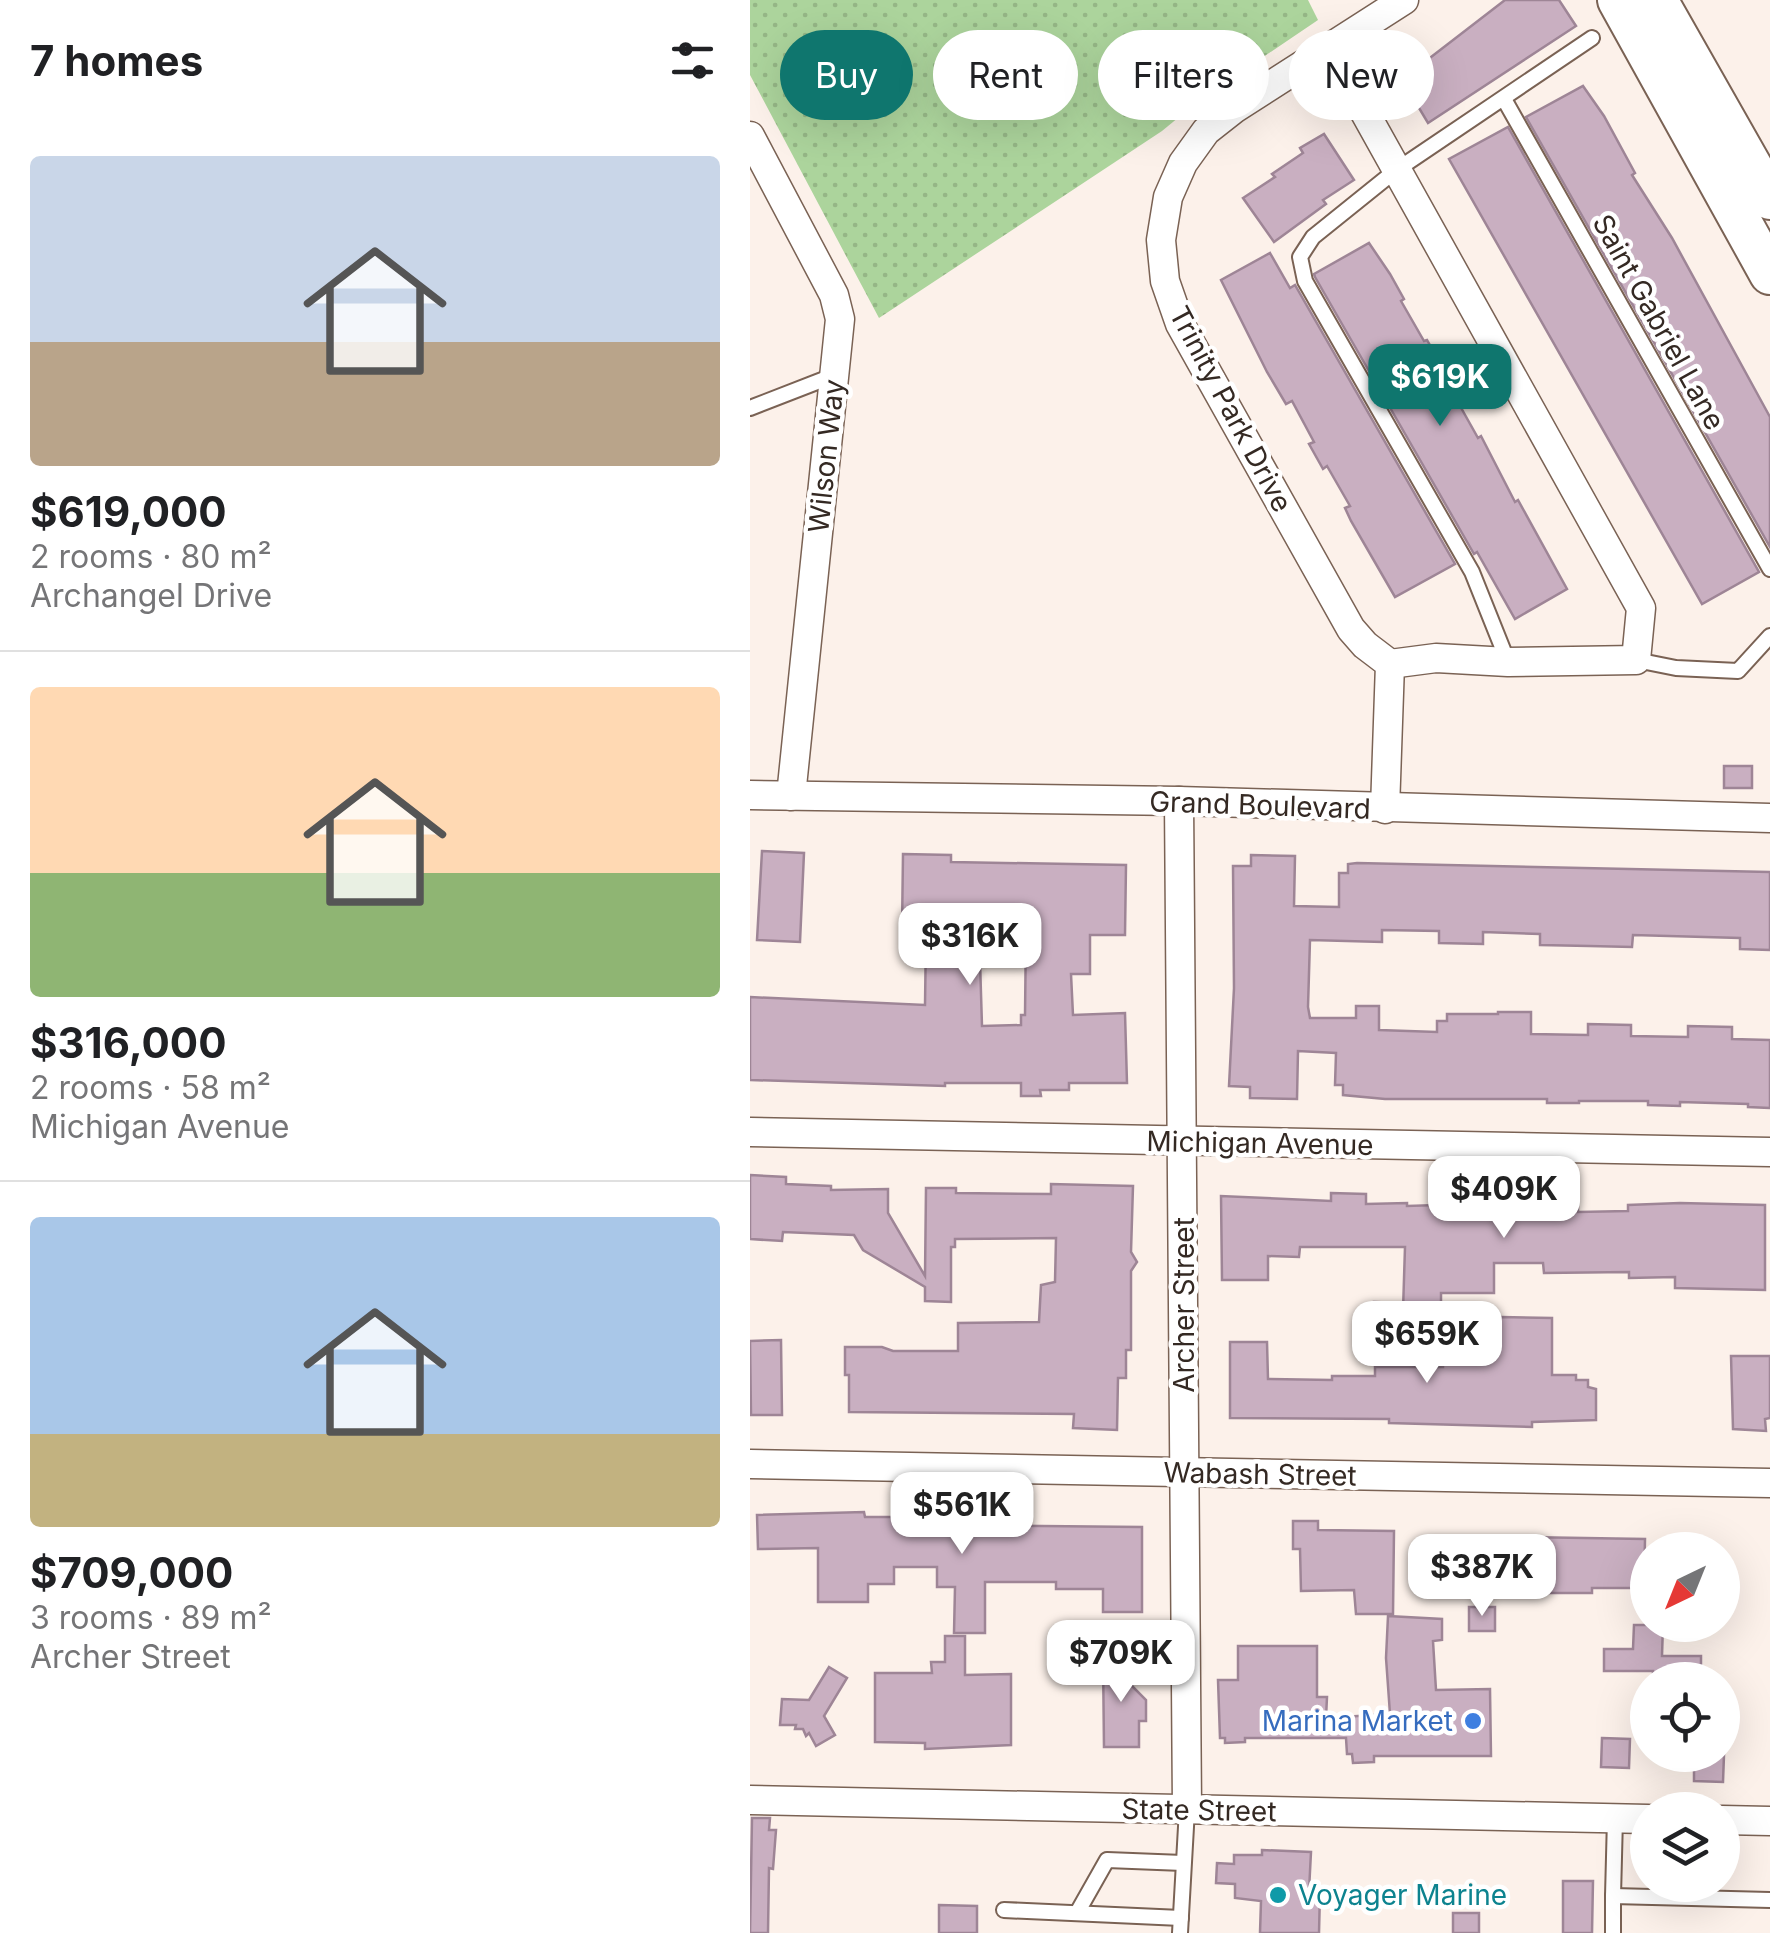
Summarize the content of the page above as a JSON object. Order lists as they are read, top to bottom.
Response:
{
  "streets": {
    "street": [
      "Trinity Park Drive",
      "Wilson Way",
      "Grand Boulevard",
      "Michigan Avenue",
      "Archer Street",
      "Wabash Street",
      "State Street"
    ],
    "lane": ["Saint Gabriel Lane"]
  },
  "crossings": [
    ["Wilson Way", "Grand Boulevard"],
    ["Grand Boulevard", "Archer Street"],
    ["Michigan Avenue", "Archer Street"],
    ["Archer Street", "Wabash Street"],
    ["Archer Street", "State Street"]
  ],
  "places": ["Marina Market", "Voyager Marine"],
  "north": "bottom left",
  "page": {
    "heading": "7 homes",
    "chip": [
      "Buy",
      "Rent",
      "Filters",
      "New"
    ],
    "list": [
      {
        "name": "$619,000",
        "note": "2 rooms · 80 m² · Archangel Drive"
      },
      {
        "name": "$316,000",
        "note": "2 rooms · 58 m² · Michigan Avenue"
      },
      {
        "name": "$709,000",
        "note": "3 rooms · 89 m² · Archer Street"
      }
    ],
    "price": [
      "$619K",
      "$316K",
      "$409K",
      "$659K",
      "$561K",
      "$387K",
      "$709K"
    ]
  }
}
